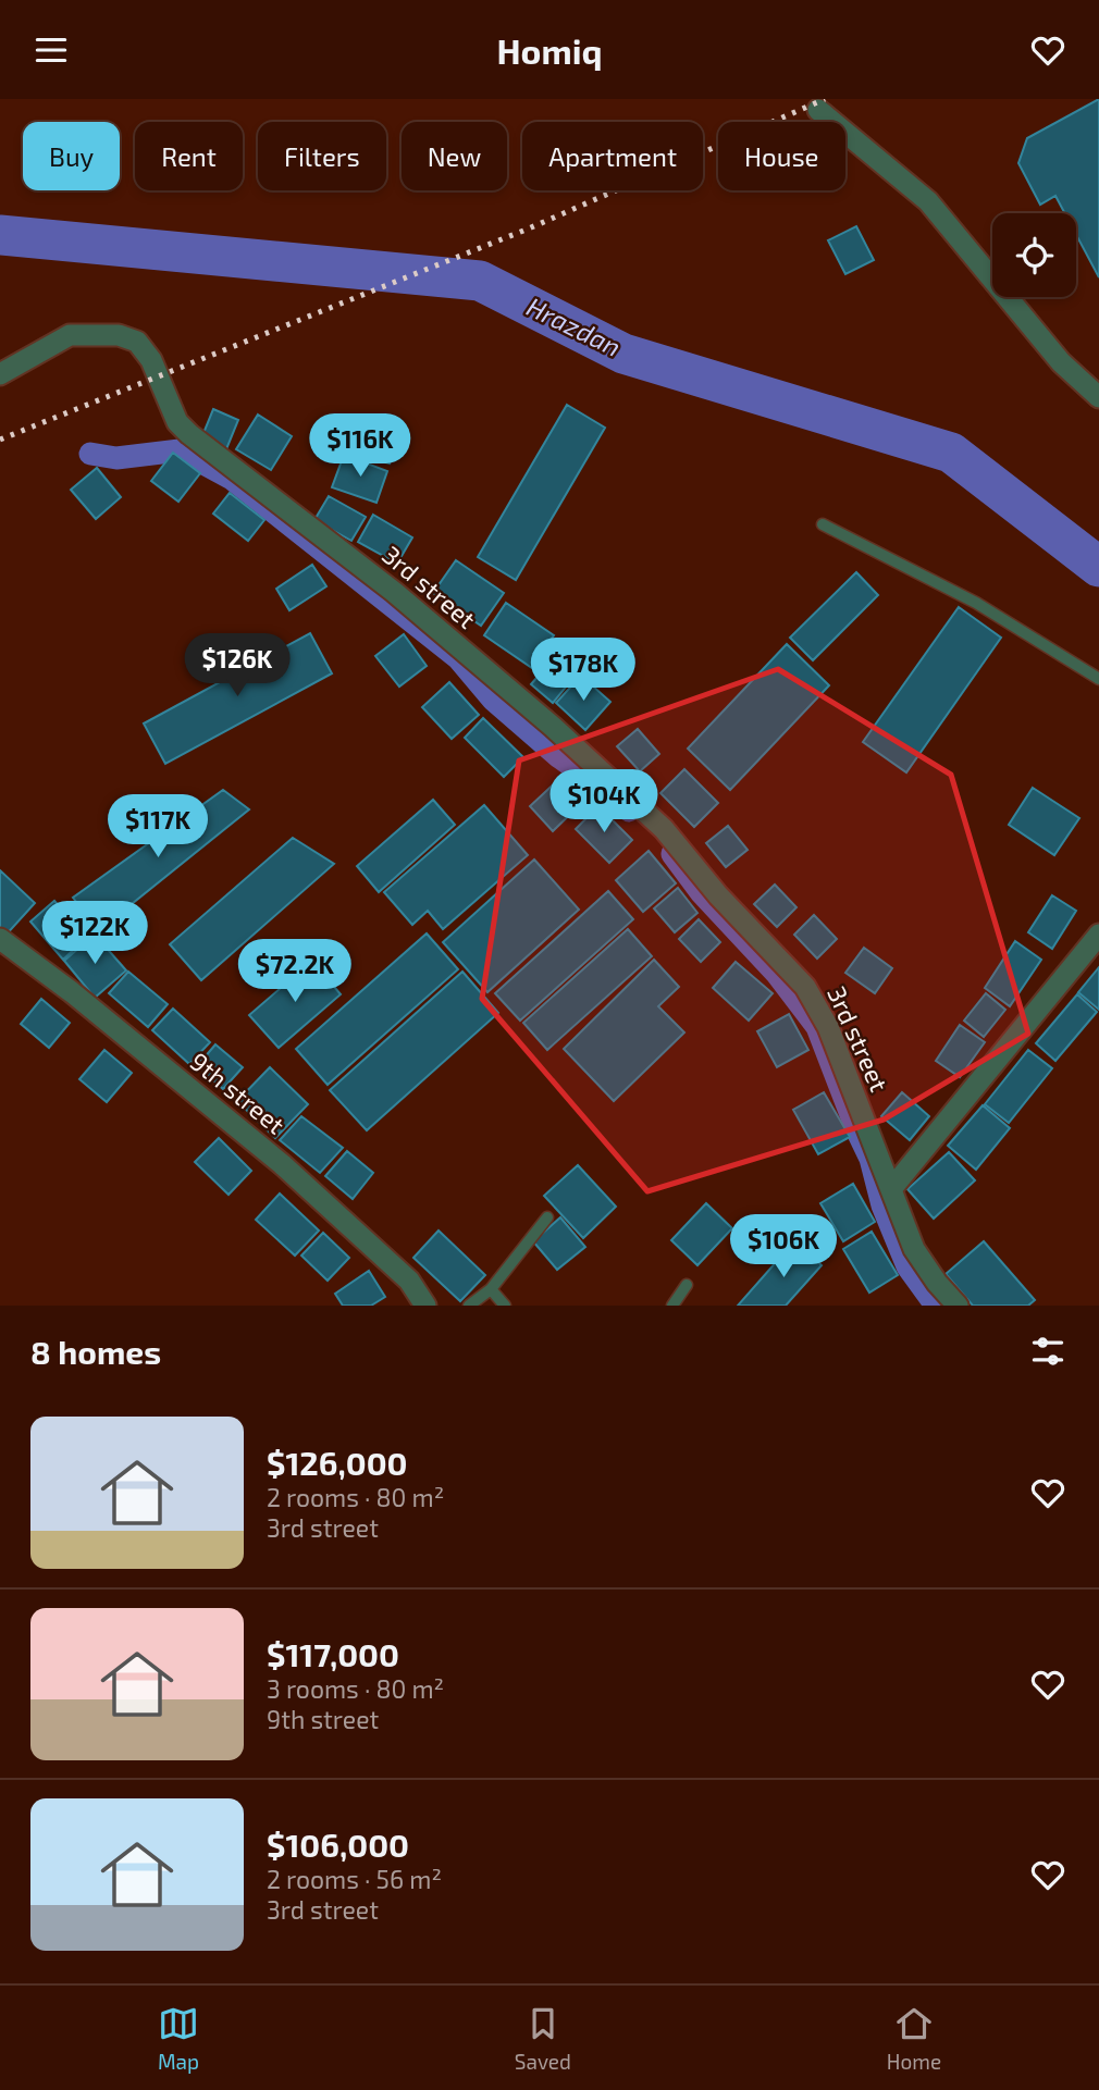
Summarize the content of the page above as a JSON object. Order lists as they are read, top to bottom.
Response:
{
  "streets": {
    "street": ["3rd street", "9th street"]
  },
  "water": ["Hrazdan"],
  "page": {
    "header": "Homiq",
    "chip": [
      "Buy",
      "Rent",
      "Filters",
      "New",
      "Apartment",
      "House"
    ],
    "price": [
      "$116K",
      "$126K",
      "$178K",
      "$104K",
      "$117K",
      "$122K",
      "$72.2K",
      "$106K"
    ],
    "heading": "8 homes",
    "list": [
      {
        "name": "$126,000",
        "note": "2 rooms · 80 m² · 3rd street"
      },
      {
        "name": "$117,000",
        "note": "3 rooms · 80 m² · 9th street"
      },
      {
        "name": "$106,000",
        "note": "2 rooms · 56 m² · 3rd street"
      }
    ],
    "tabs": ["Map", "Saved", "Home"]
  }
}
